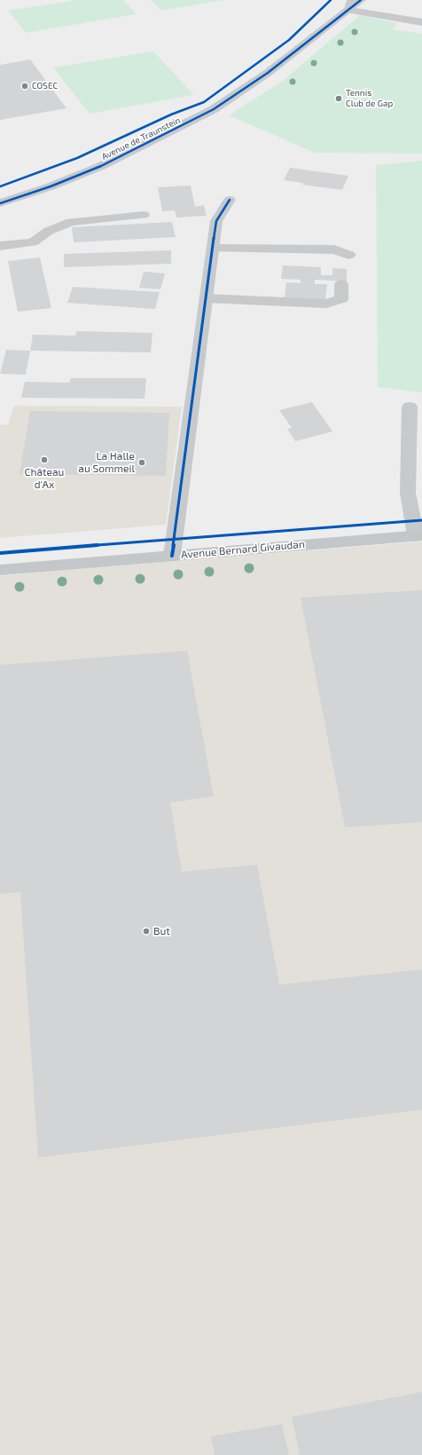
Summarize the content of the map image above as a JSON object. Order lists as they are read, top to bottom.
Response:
{
  "streets": {
    "main road": ["Avenue Bernard Givaudan"],
    "street": ["Avenue de Traunstein"]
  },
  "places": [
    "COSEC",
    "Tennis Club de Gap",
    "Château d'Ax",
    "La Halle au Sommeil",
    "But"
  ]
}
